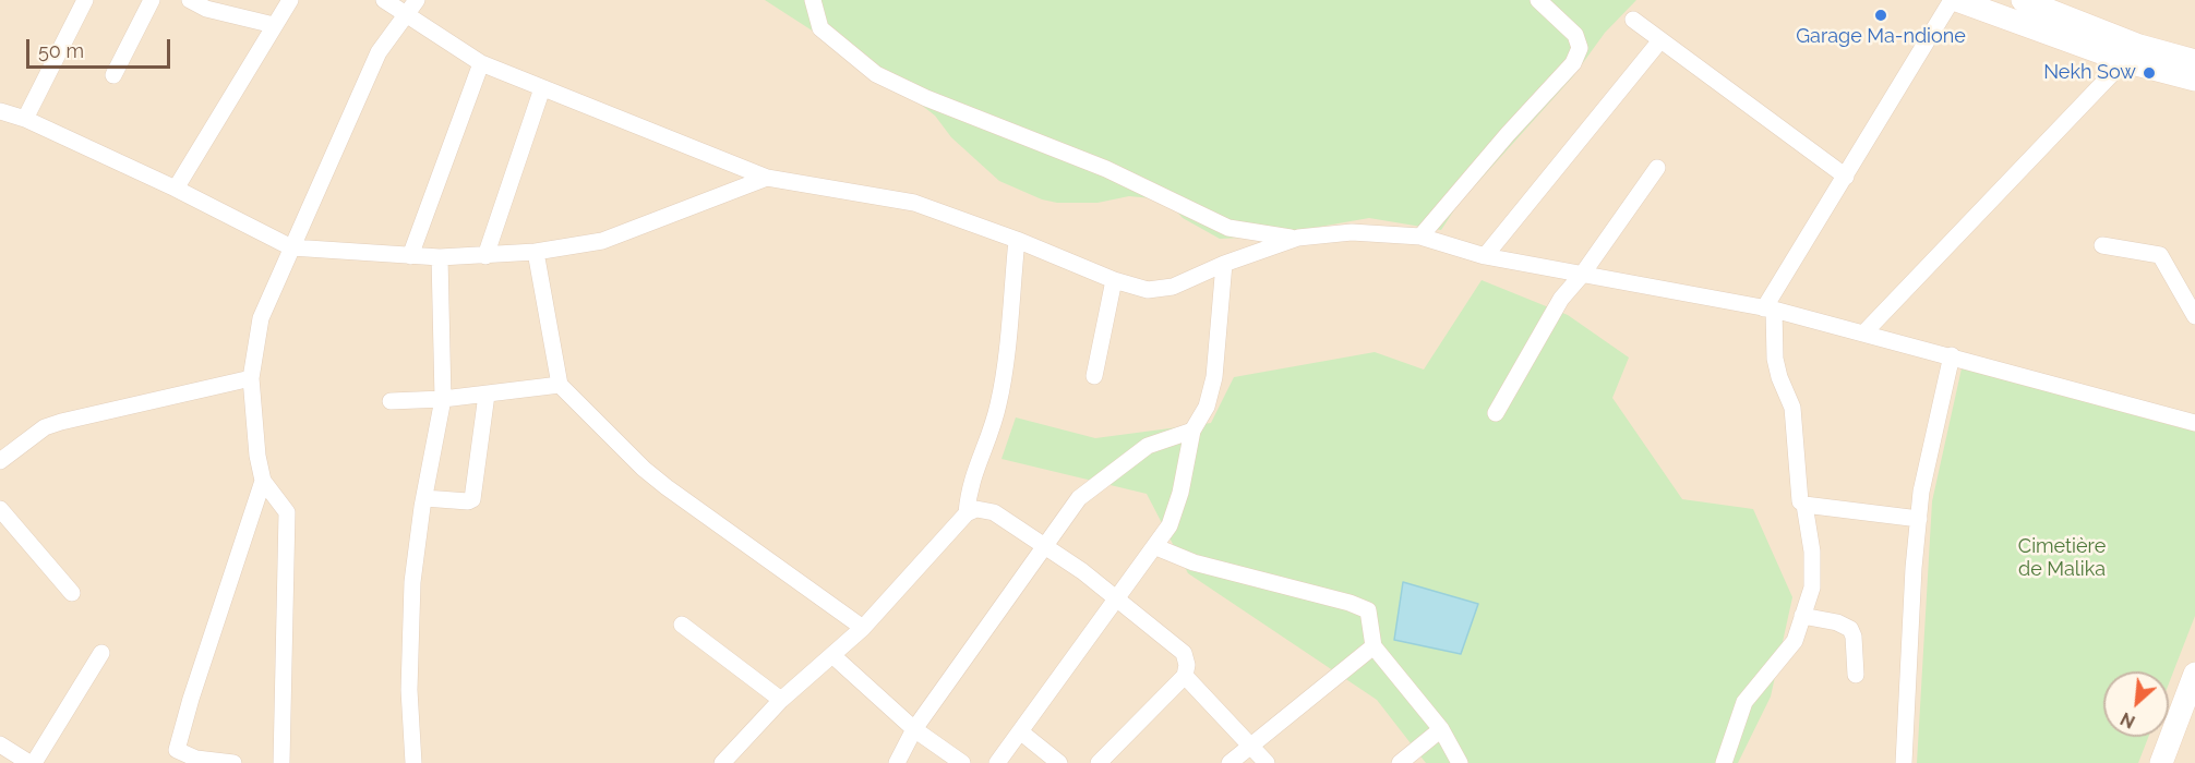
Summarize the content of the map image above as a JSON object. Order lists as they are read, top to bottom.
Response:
{
  "parks": ["Cimetière de Malika"],
  "places": ["Garage Ma-ndione", "Nekh Sow"],
  "scale_bar": "50 m",
  "north": "bottom left"
}
